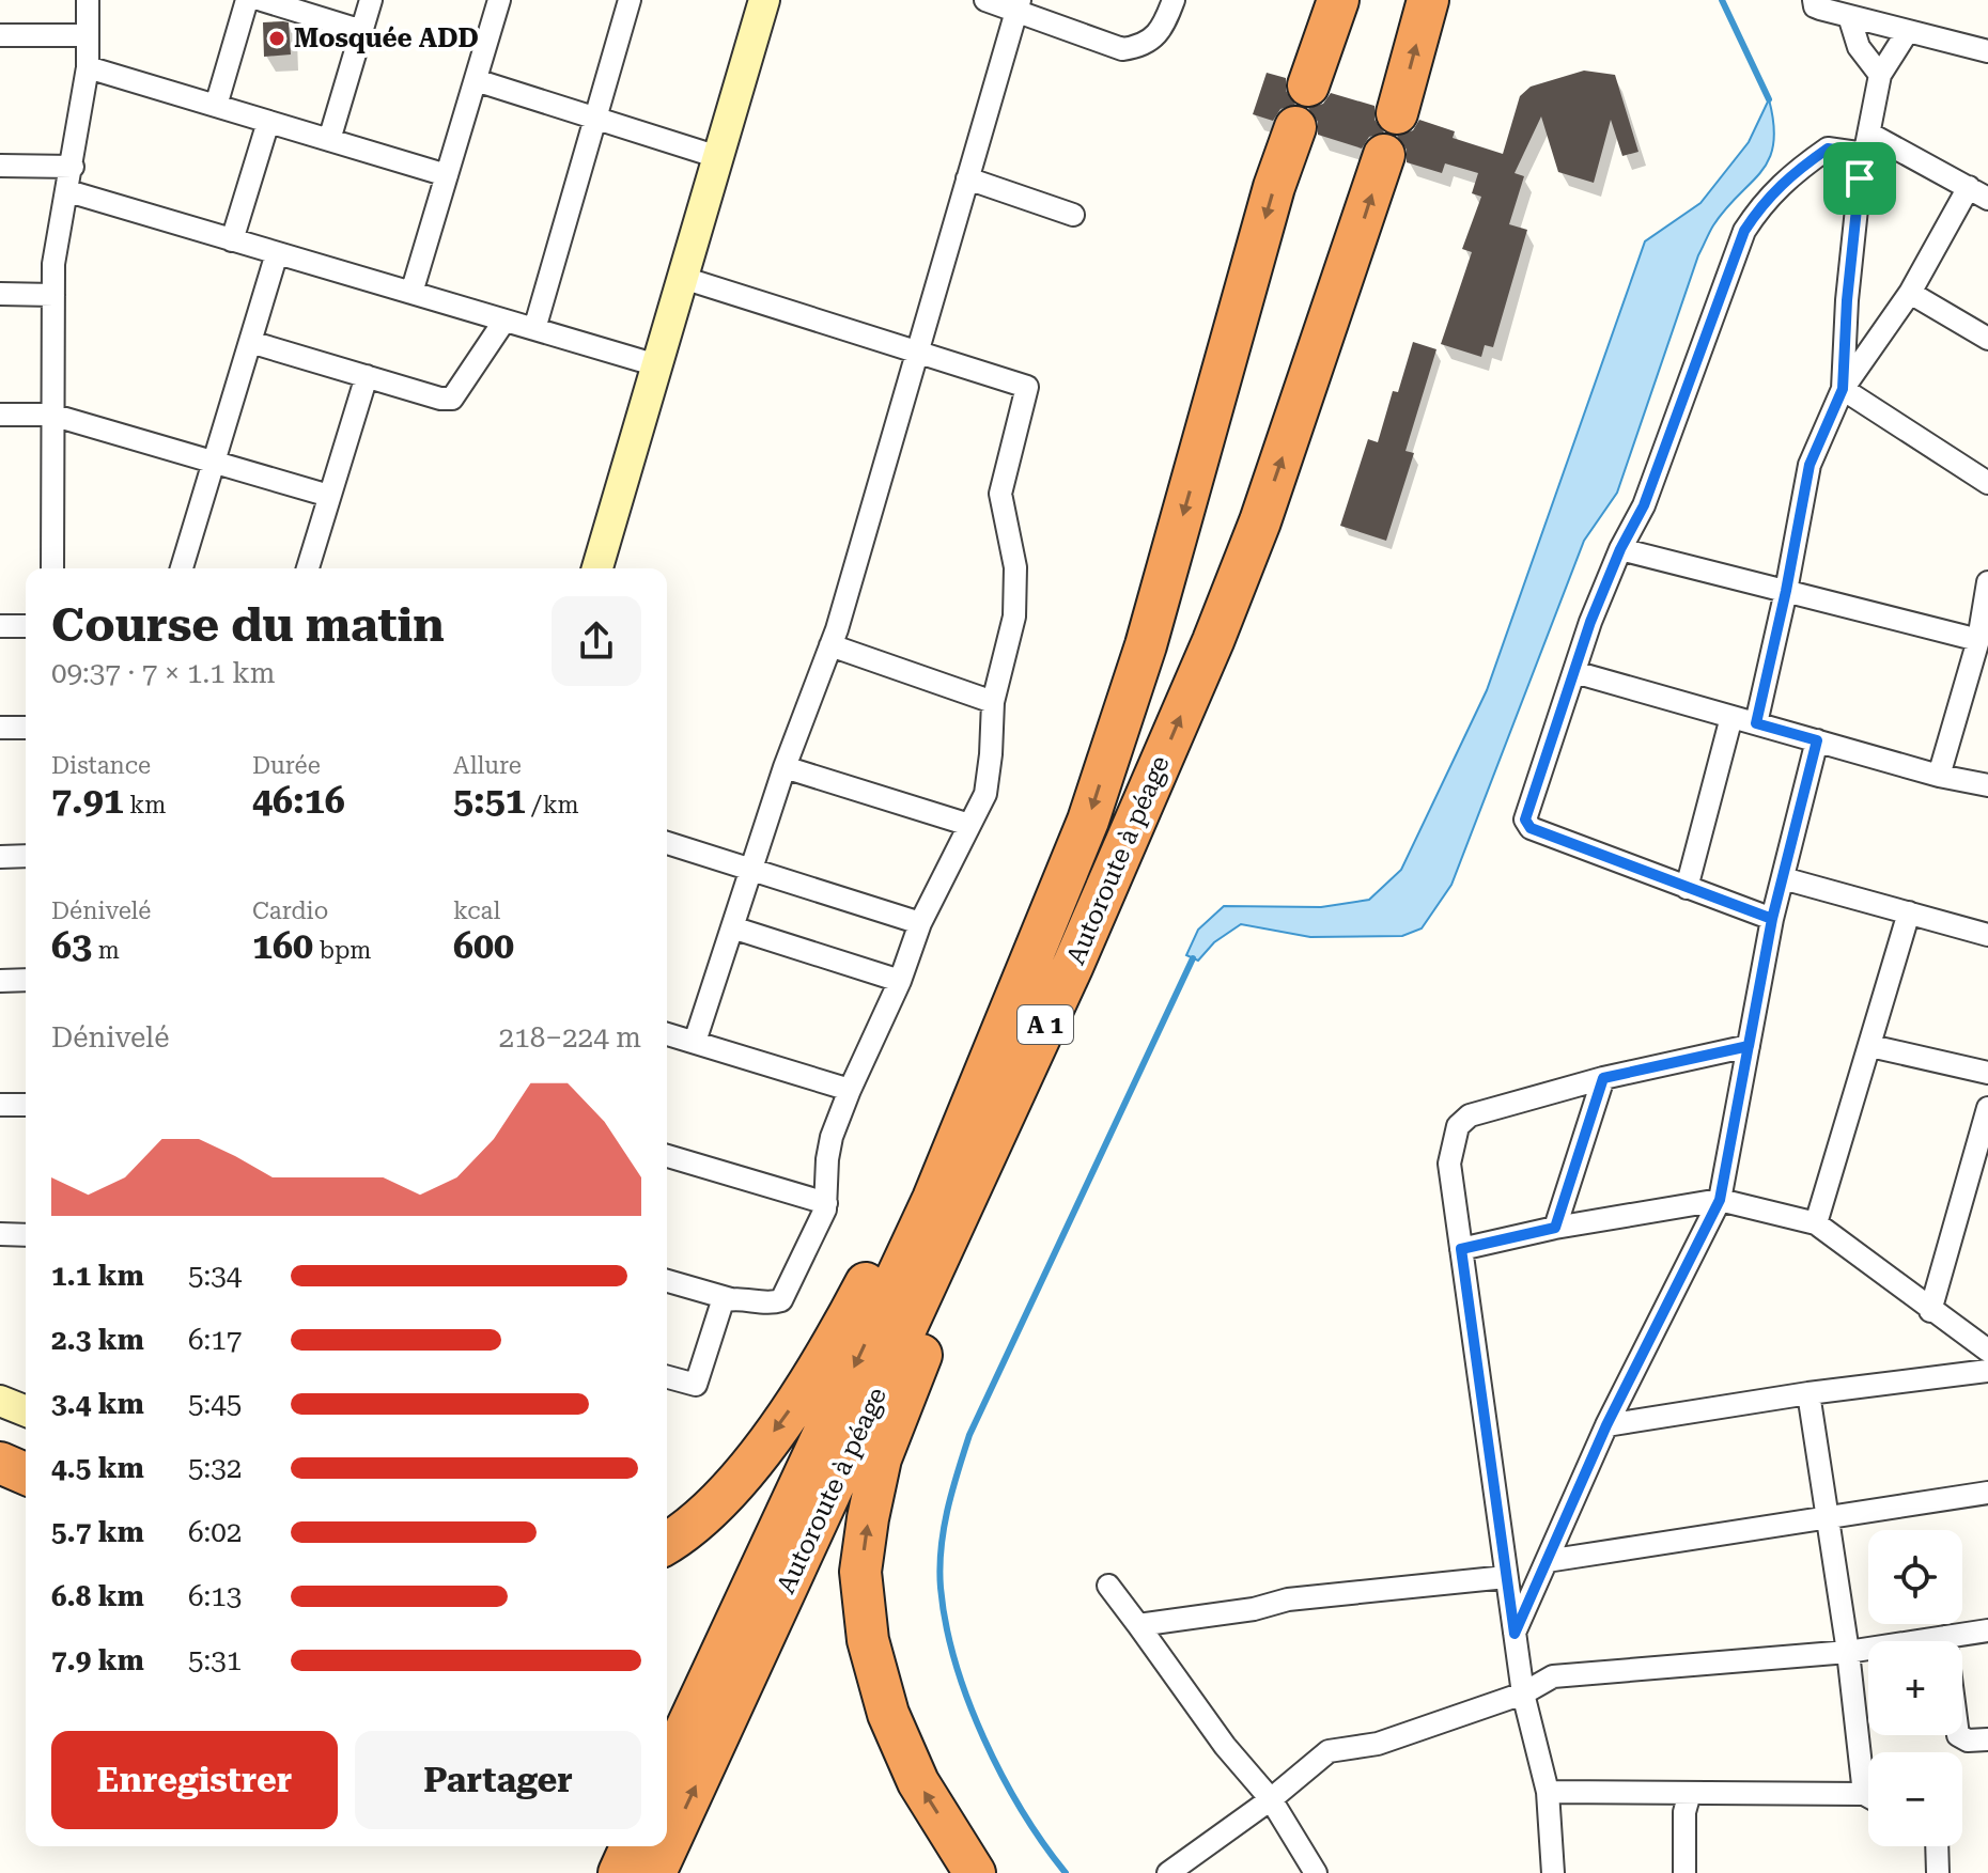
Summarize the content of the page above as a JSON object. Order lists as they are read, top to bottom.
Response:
{
  "streets": {
    "highway": ["Autoroute à péage", "A 1"]
  },
  "places": ["Mosquée ADD"],
  "page": {
    "heading": ["Course du matin", "09:37 · 7 × 1.1 km"],
    "stats": [
      ["Distance", "7.91 km"],
      ["Durée", "46:16"],
      ["Allure", "5:51 /km"],
      ["Dénivelé", "63 m"],
      ["Cardio", "160 bpm"],
      ["kcal", "600"]
    ],
    "chart": ["Dénivelé", "218–224 m"],
    "list": [
      {
        "name": "1.1 km",
        "note": "5:34"
      },
      {
        "name": "2.3 km",
        "note": "6:17"
      },
      {
        "name": "3.4 km",
        "note": "5:45"
      },
      {
        "name": "4.5 km",
        "note": "5:32"
      },
      {
        "name": "5.7 km",
        "note": "6:02"
      },
      {
        "name": "6.8 km",
        "note": "6:13"
      },
      {
        "name": "7.9 km",
        "note": "5:31"
      }
    ],
    "map_buttons": ["+", "−"],
    "buttons": ["Enregistrer", "Partager"]
  }
}
